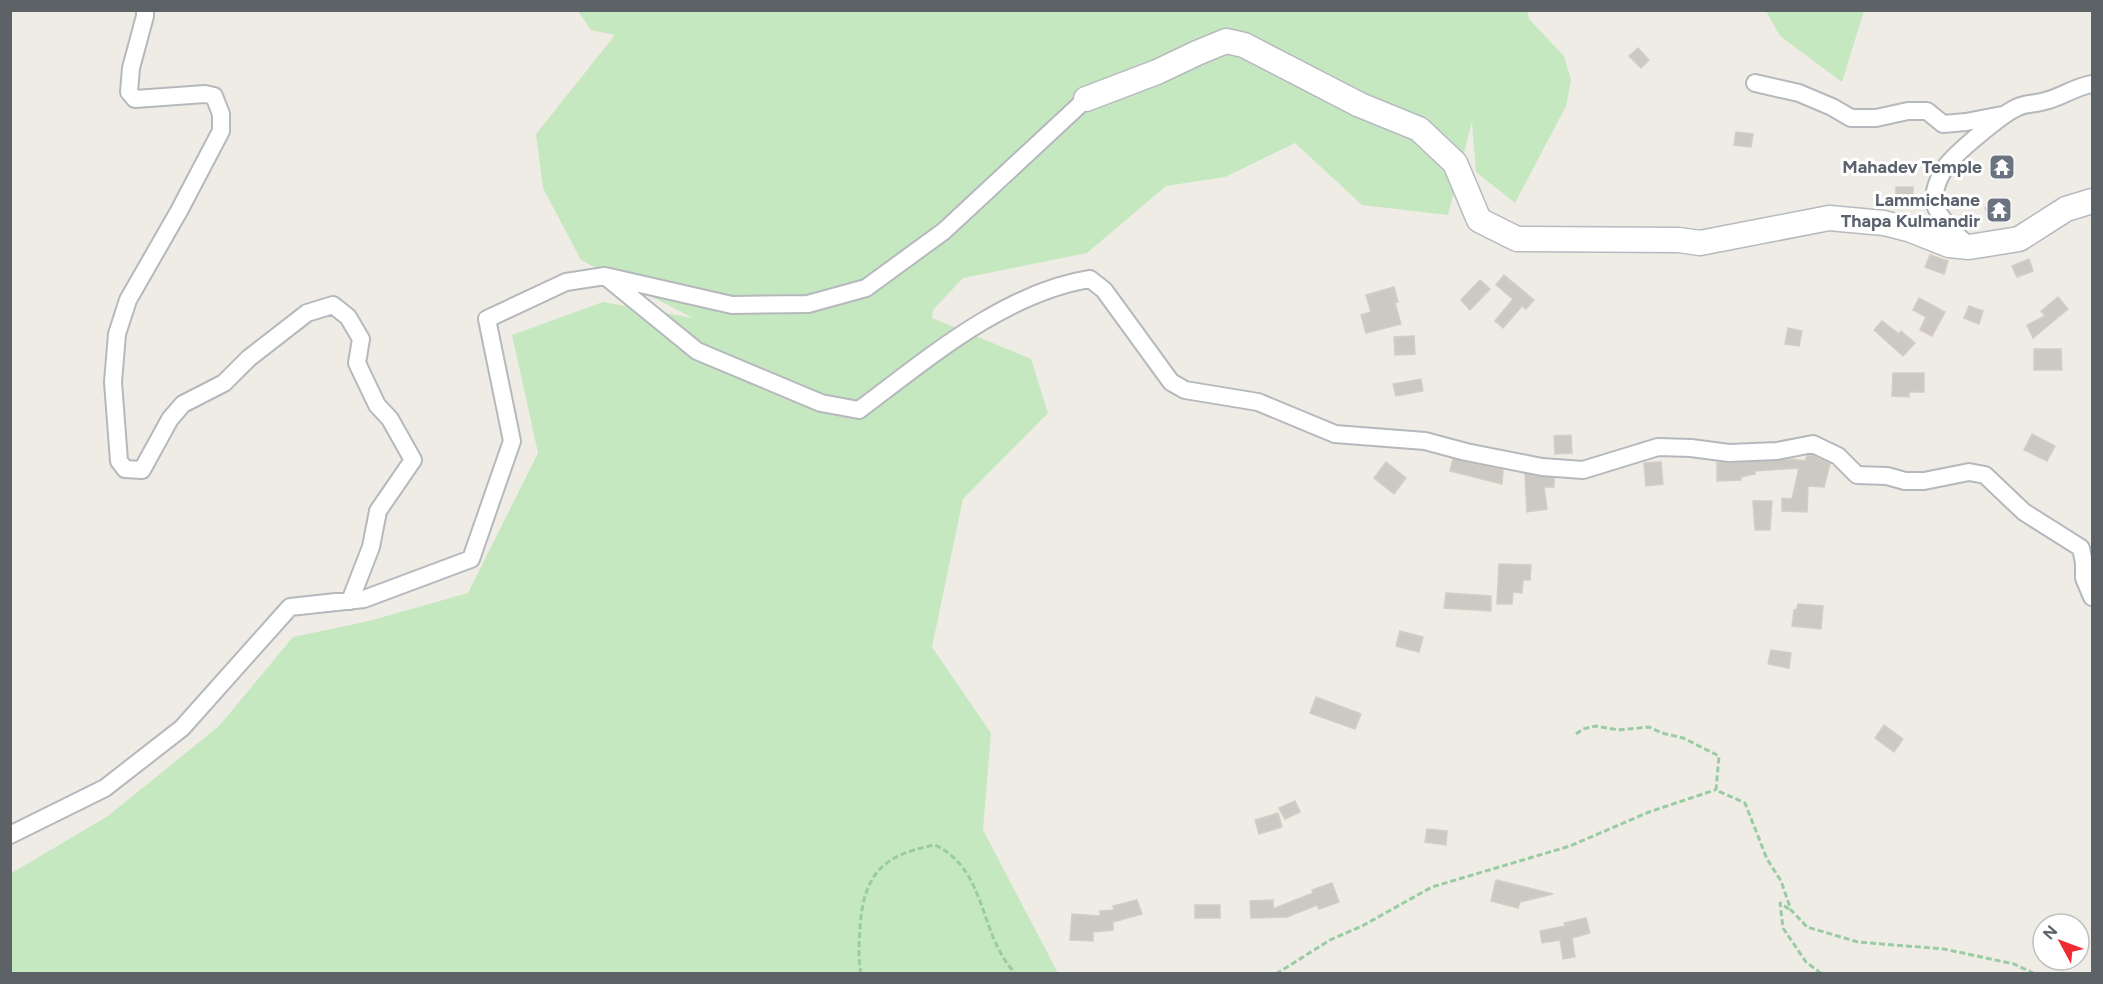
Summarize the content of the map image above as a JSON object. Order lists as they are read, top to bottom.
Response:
{
  "places": {
    "temple": ["Mahadev Temple", "Lammichane Thapa Kulmandir"]
  },
  "north": "top left"
}
